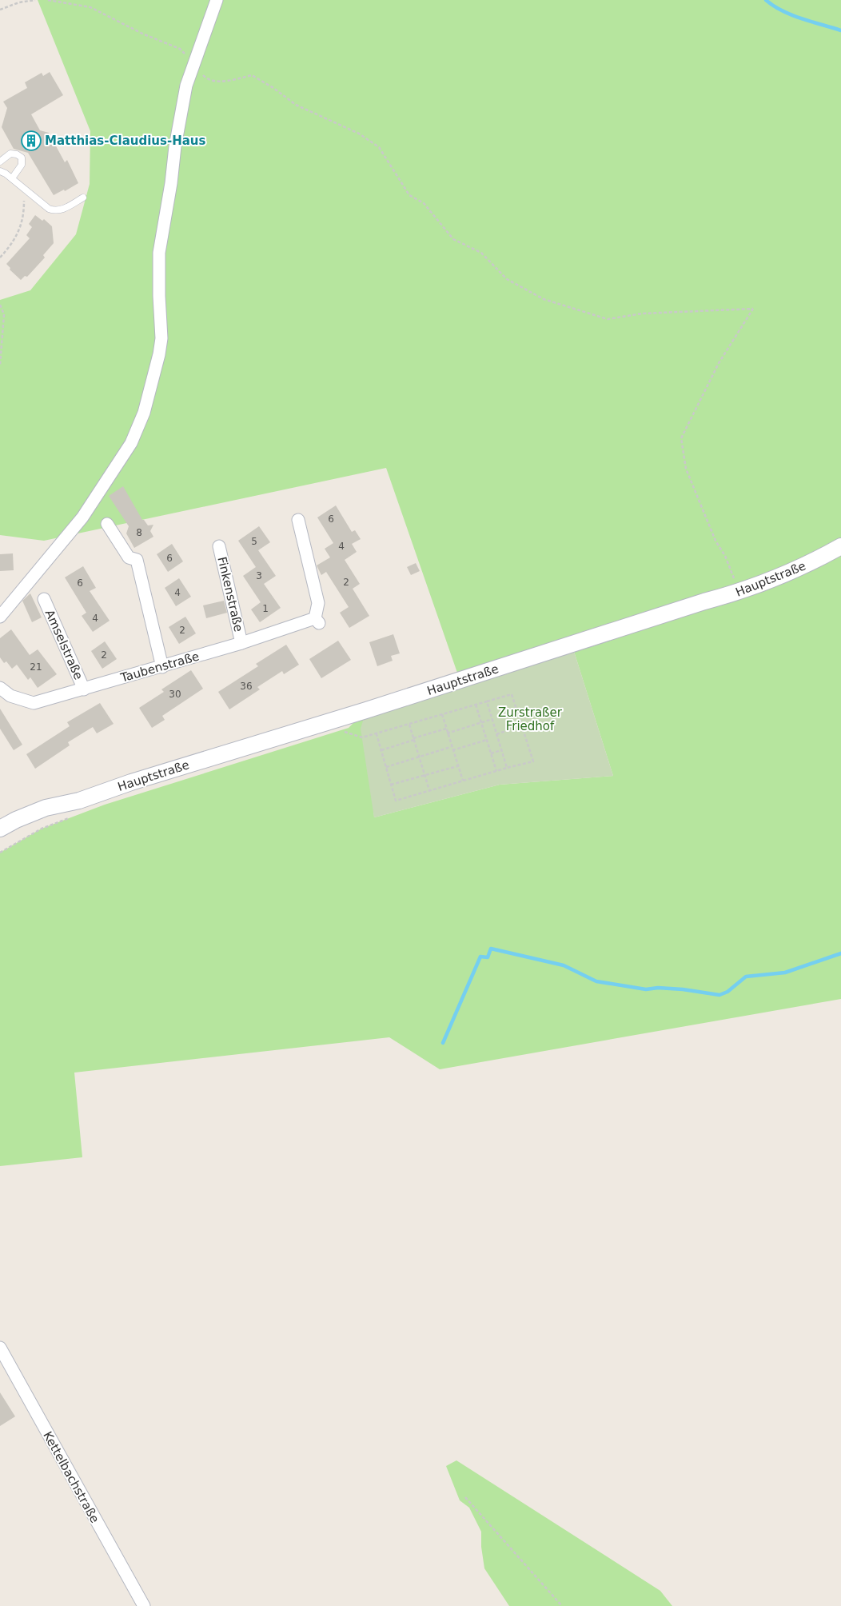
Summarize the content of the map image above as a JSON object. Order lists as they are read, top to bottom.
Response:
{
  "streets": {
    "main road": ["Hauptstraße"],
    "street": [
      "Finkenstraße",
      "Amselstraße",
      "Taubenstraße",
      "Kettelbachstraße"
    ]
  },
  "crossings": [
    ["Finkenstraße", "Taubenstraße"],
    ["Amselstraße", "Taubenstraße"]
  ],
  "parks": ["Zurstraßer Friedhof"],
  "places": {
    "building": ["Matthias-Claudius-Haus"]
  },
  "house_numbers": [
    "6",
    "8",
    "5",
    "4",
    "6",
    "3",
    "2",
    "6",
    "4",
    "1",
    "4",
    "2",
    "2",
    "21",
    "36",
    "30"
  ]
}
